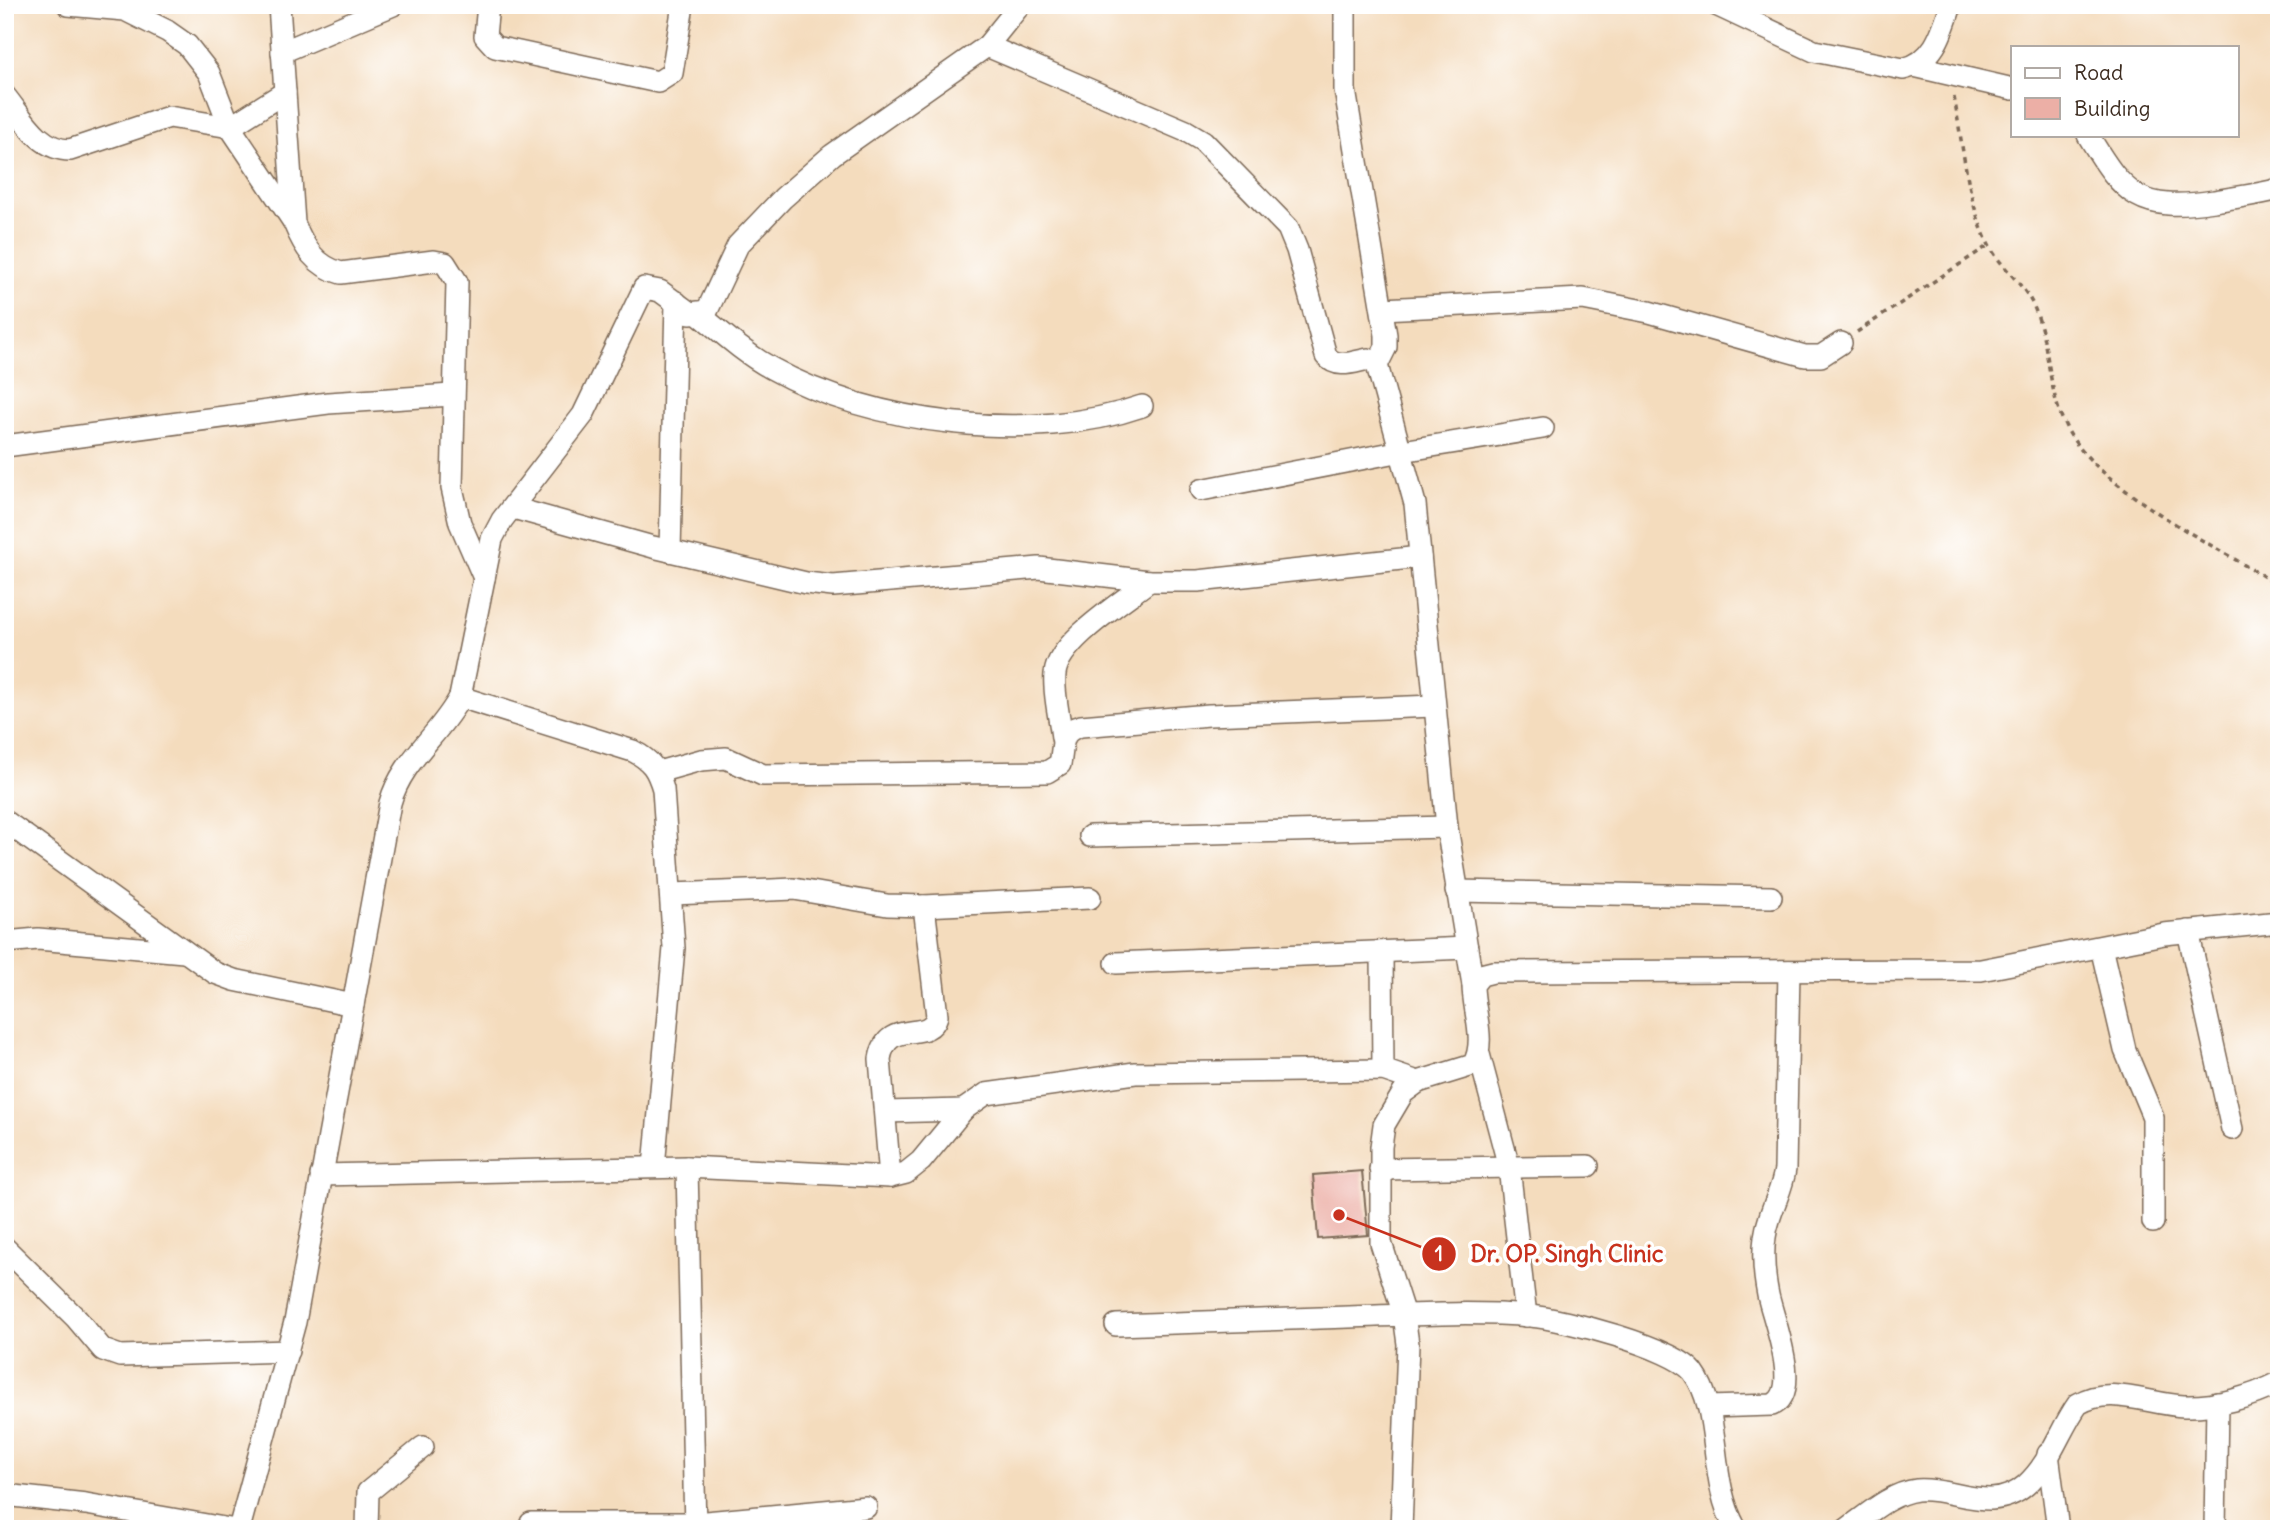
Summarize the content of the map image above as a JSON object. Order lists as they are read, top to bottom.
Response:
{
  "places": ["Dr. OP. Singh Clinic"],
  "legend": ["Road", "Building"]
}
